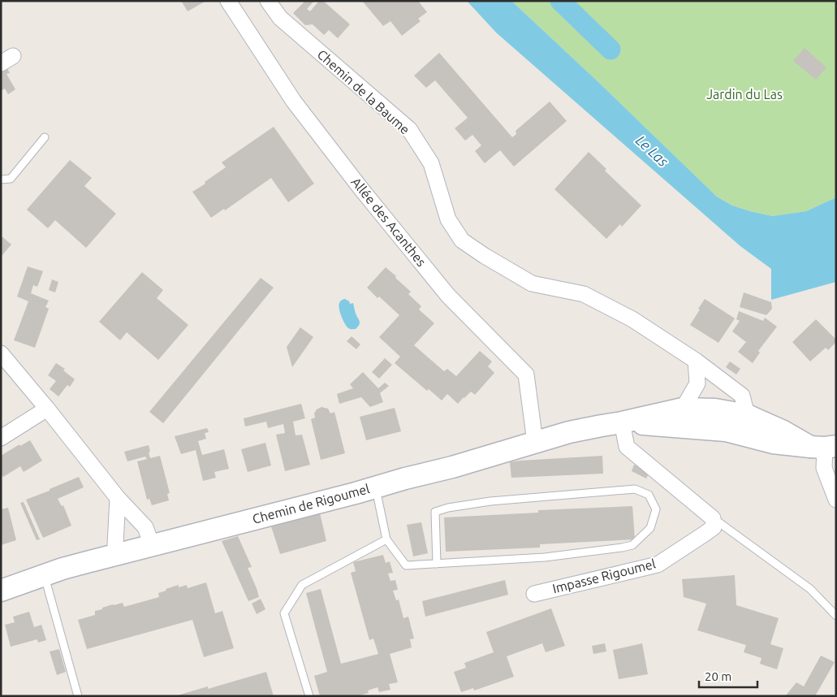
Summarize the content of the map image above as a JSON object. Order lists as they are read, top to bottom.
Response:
{
  "streets": {
    "main road": ["Chemin de Rigoumel"],
    "street": ["Chemin de la Baume", "Allée des Acanthes", "Impasse Rigoumel"]
  },
  "crossings": [
    ["Chemin de la Baume", "Chemin de Rigoumel"],
    ["Allée des Acanthes", "Chemin de Rigoumel"]
  ],
  "water": ["Le Las"],
  "parks": ["Jardin du Las"],
  "scale_bar": "20 m"
}
